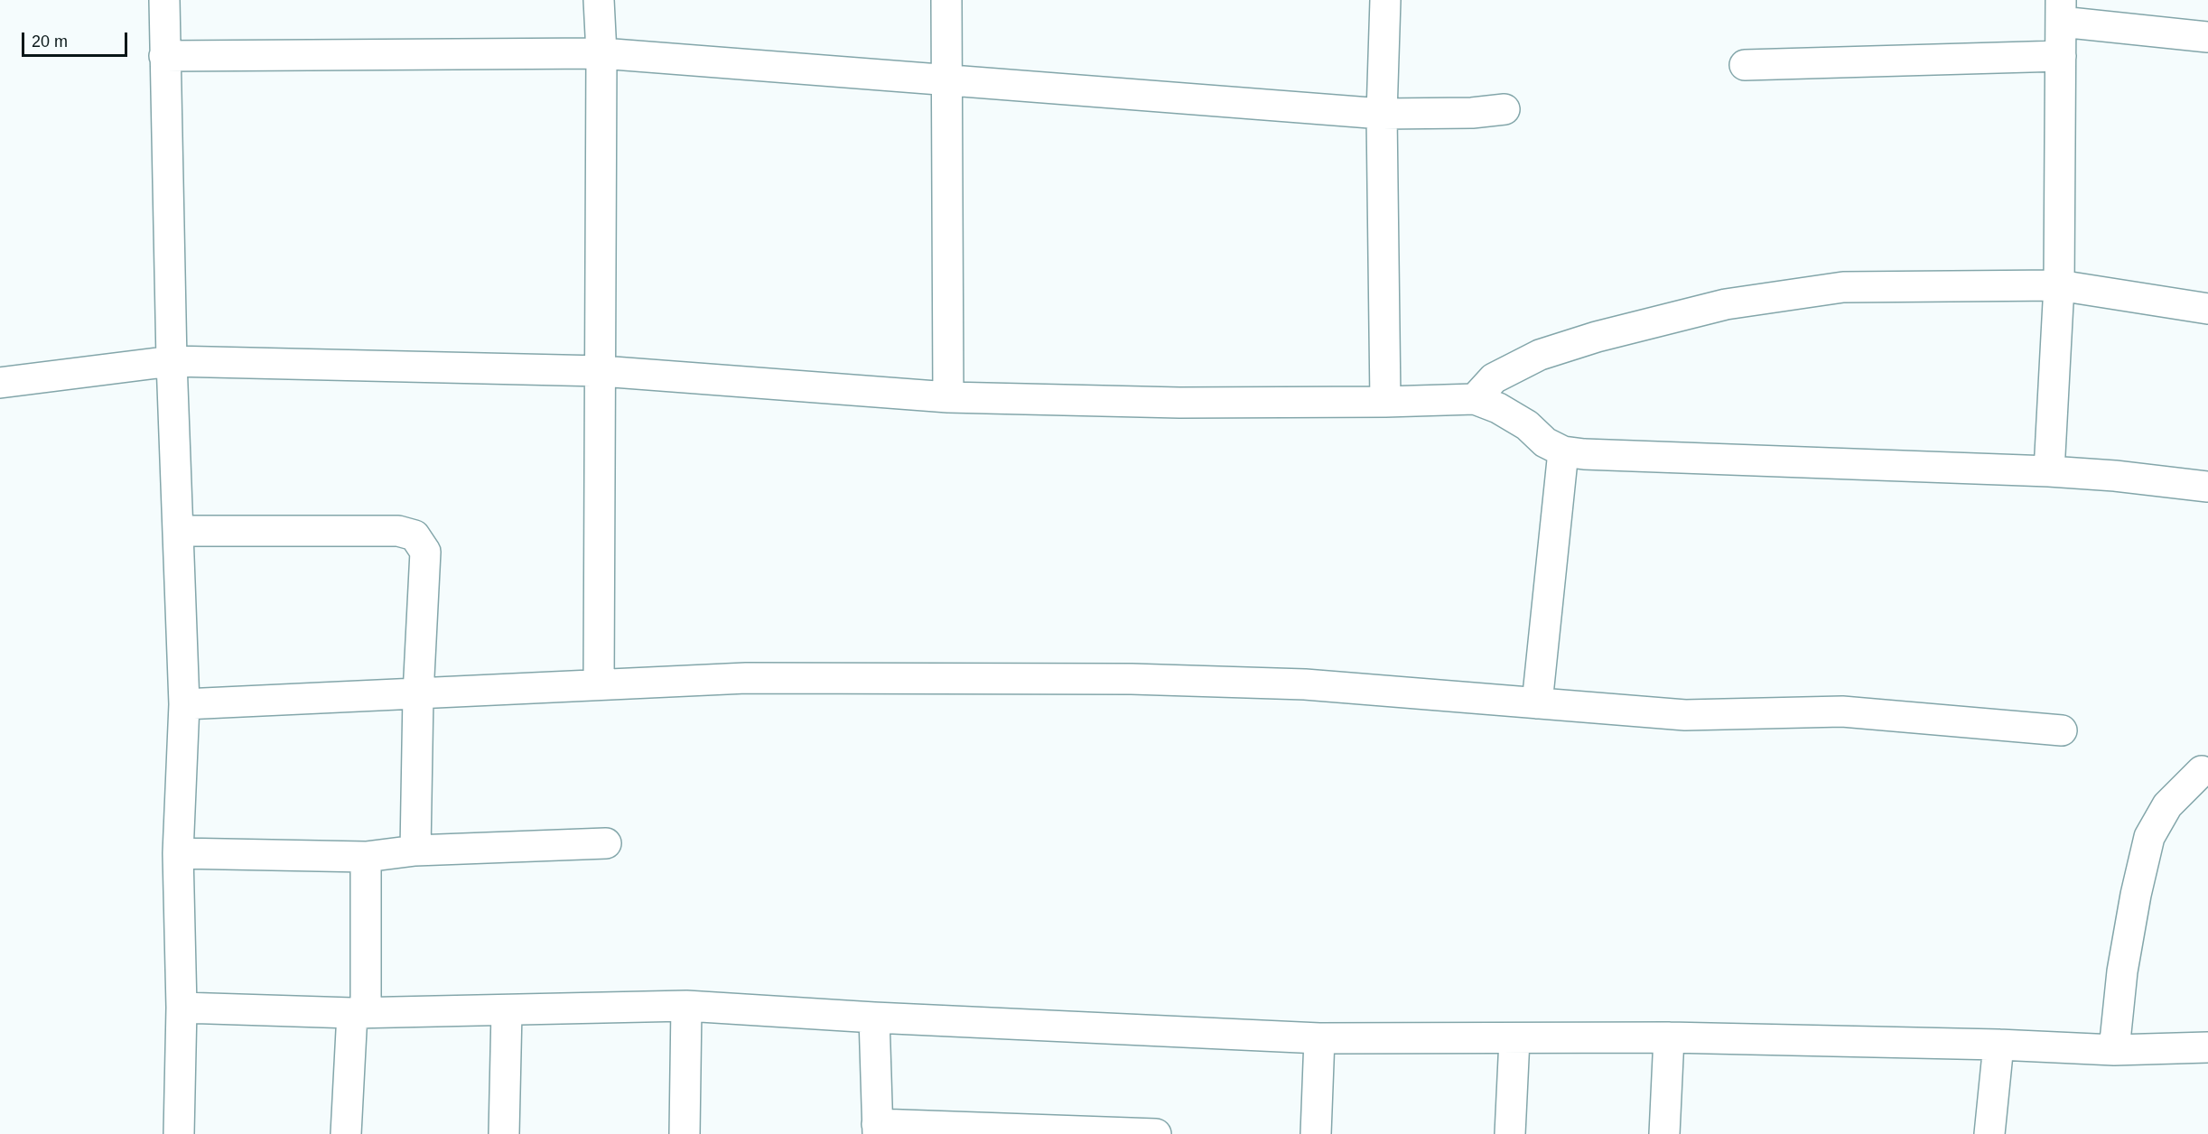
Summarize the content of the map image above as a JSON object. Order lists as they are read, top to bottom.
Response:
{
  "scale_bar": "20 m"
}
